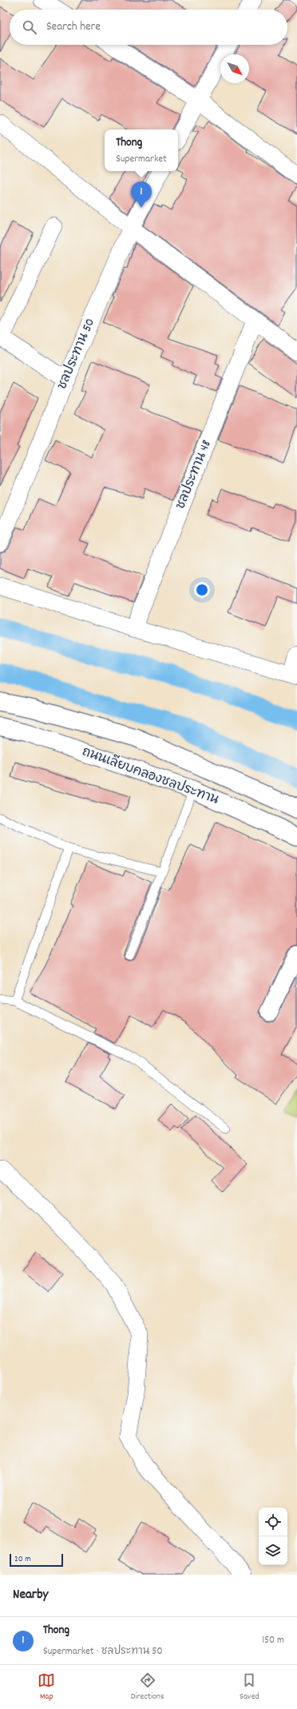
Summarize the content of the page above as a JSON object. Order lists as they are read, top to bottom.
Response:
{
  "streets": {
    "street": ["ชลประทาน 50", "ชลประทาน 48", "ถนนเลียบคลองชลประทาน"]
  },
  "scale_bar": "20 m",
  "north": "bottom right",
  "page": {
    "search": "Search here",
    "popup": ["Thong", "Supermarket"],
    "pins": "1",
    "scale": "20 m",
    "heading": "Nearby",
    "list": [
      {
        "mark": "1",
        "name": "Thong",
        "note": "Supermarket · ชลประทาน 50",
        "value": "150 m"
      }
    ],
    "nav": ["Map", "Directions", "Saved"]
  }
}
